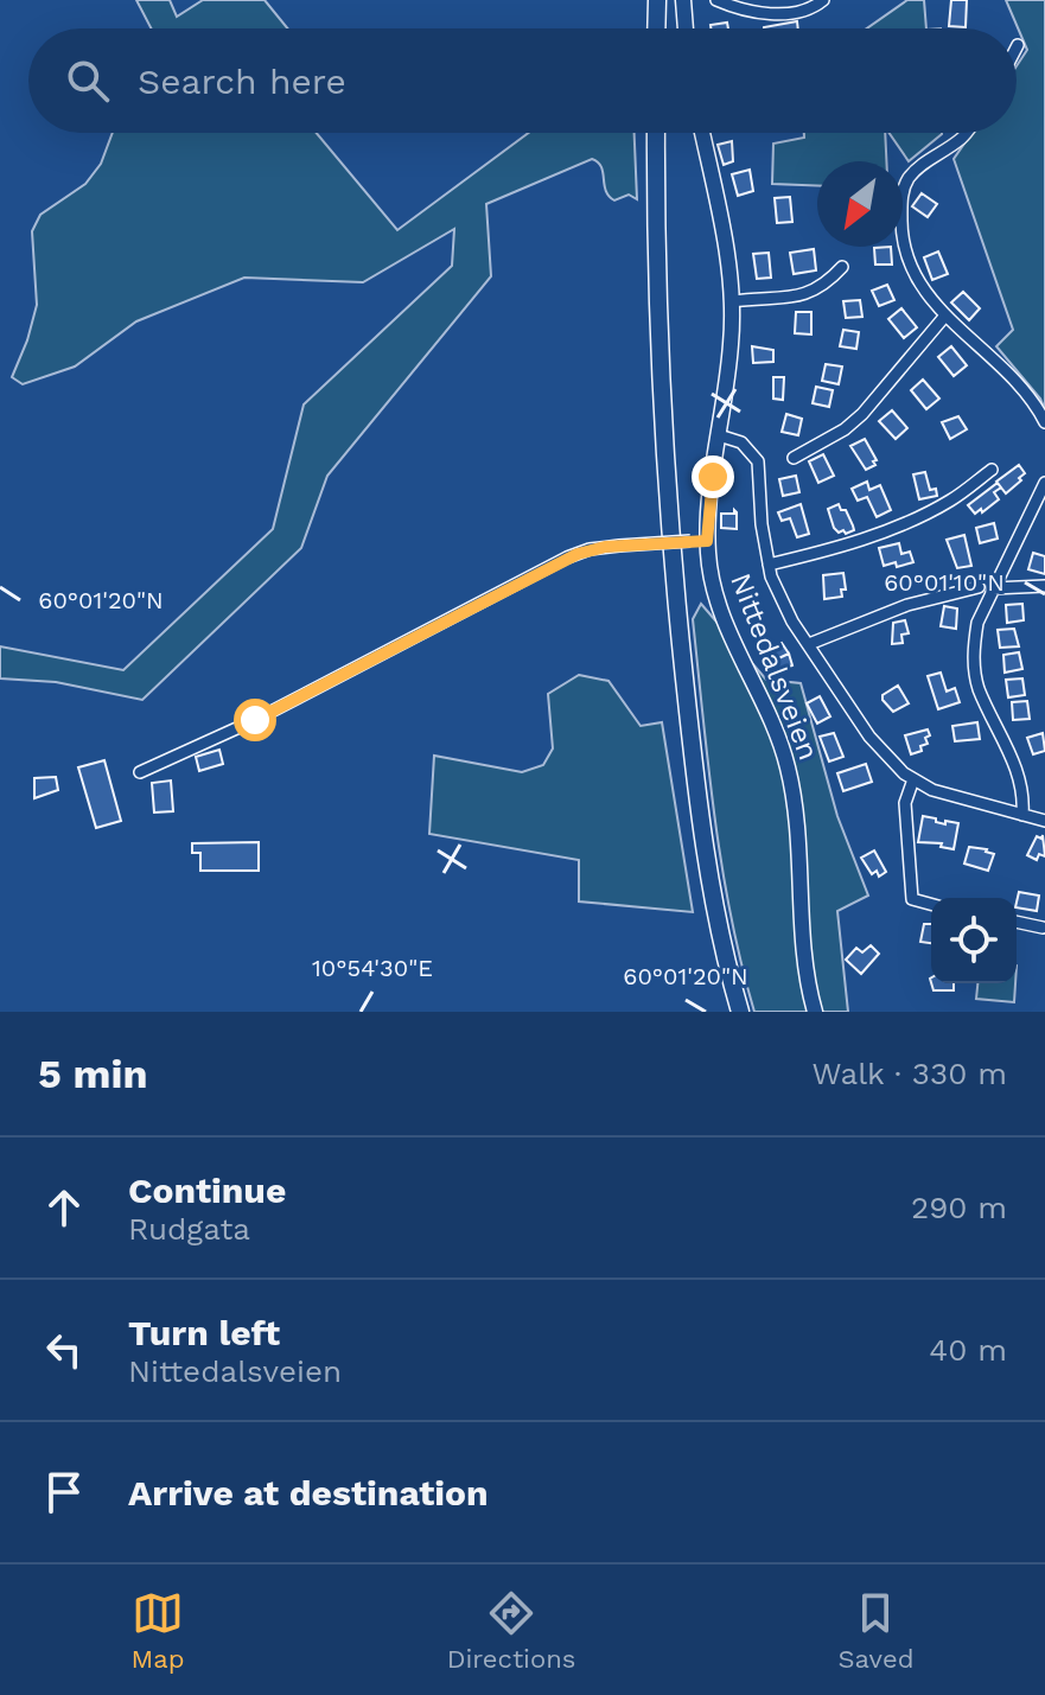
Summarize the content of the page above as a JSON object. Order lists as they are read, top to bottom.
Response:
{
  "streets": {
    "main road": ["Nittedalsveien"]
  },
  "north": "bottom left",
  "page": {
    "search": "Search here",
    "heading": ["5 min", "Walk · 330 m"],
    "list": [
      ["Continue", "Rudgata", "290 m"],
      ["Turn left", "Nittedalsveien", "40 m"],
      "Arrive at destination"
    ],
    "nav": ["Map", "Directions", "Saved"]
  },
  "coordinates": ["60°01'10\"N", "60°01'20\"N", "10°54'30\"E"]
}
